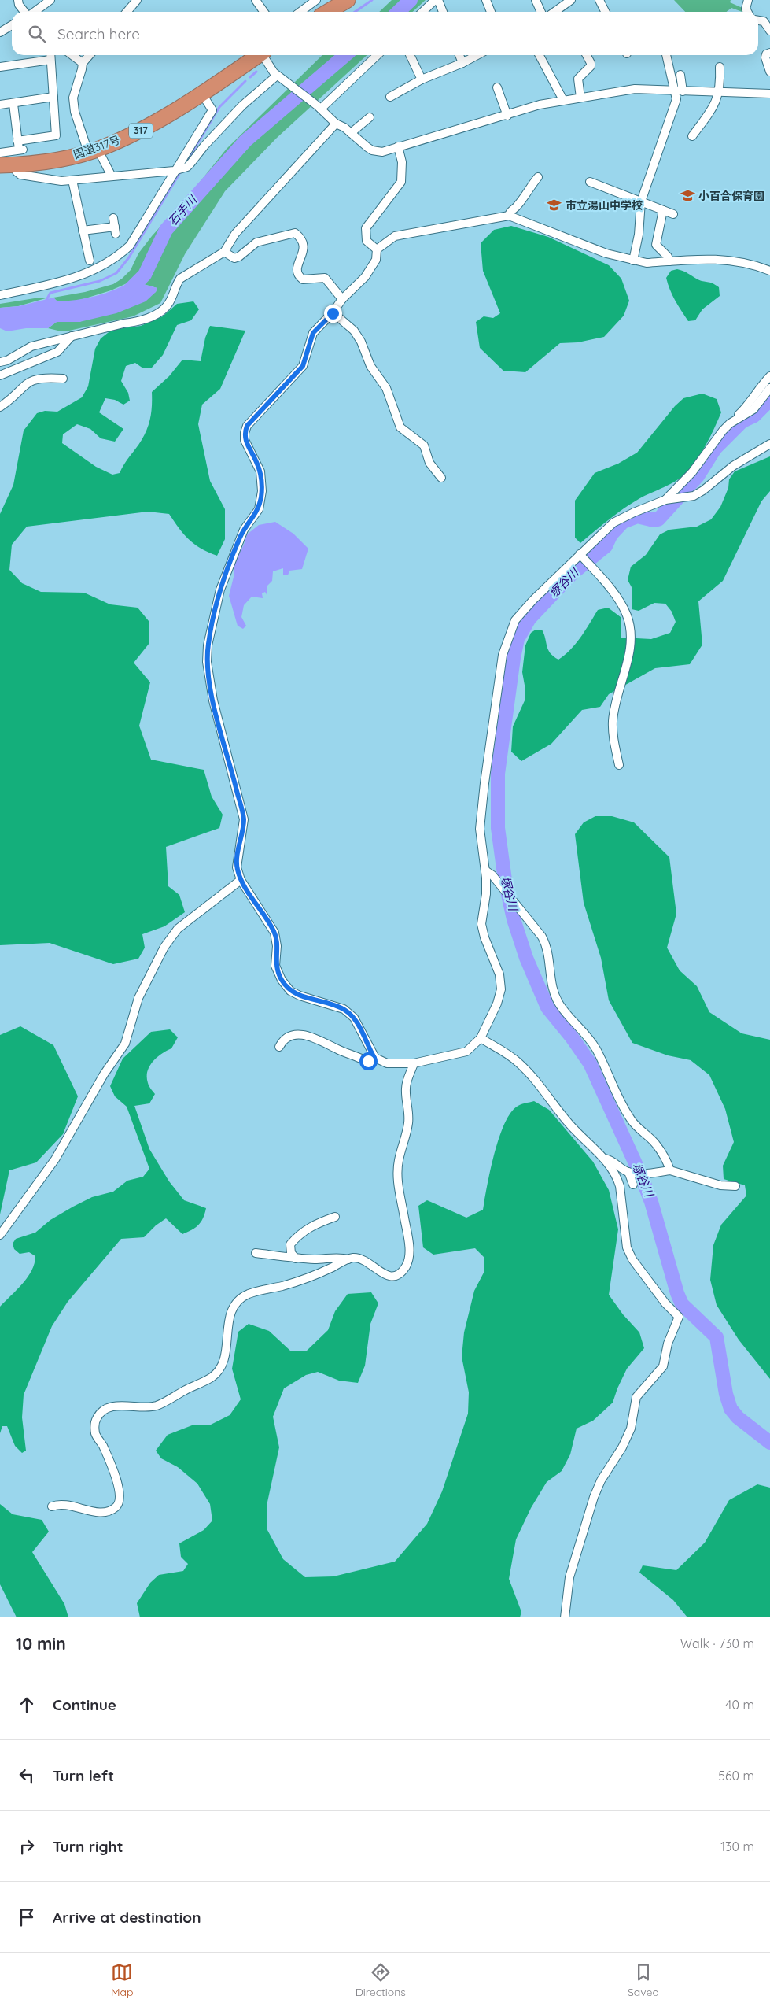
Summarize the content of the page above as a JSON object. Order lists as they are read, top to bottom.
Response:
{
  "streets": {
    "highway": ["317", "国道317号"]
  },
  "water": ["石手川", "塚谷川"],
  "places": {
    "school or university": ["小百合保育園", "市立湯山中学校"]
  },
  "page": {
    "search": "Search here",
    "heading": ["10 min", "Walk · 730 m"],
    "list": [
      ["Continue", "40 m"],
      ["Turn left", "560 m"],
      ["Turn right", "130 m"],
      "Arrive at destination"
    ],
    "nav": ["Map", "Directions", "Saved"]
  }
}
